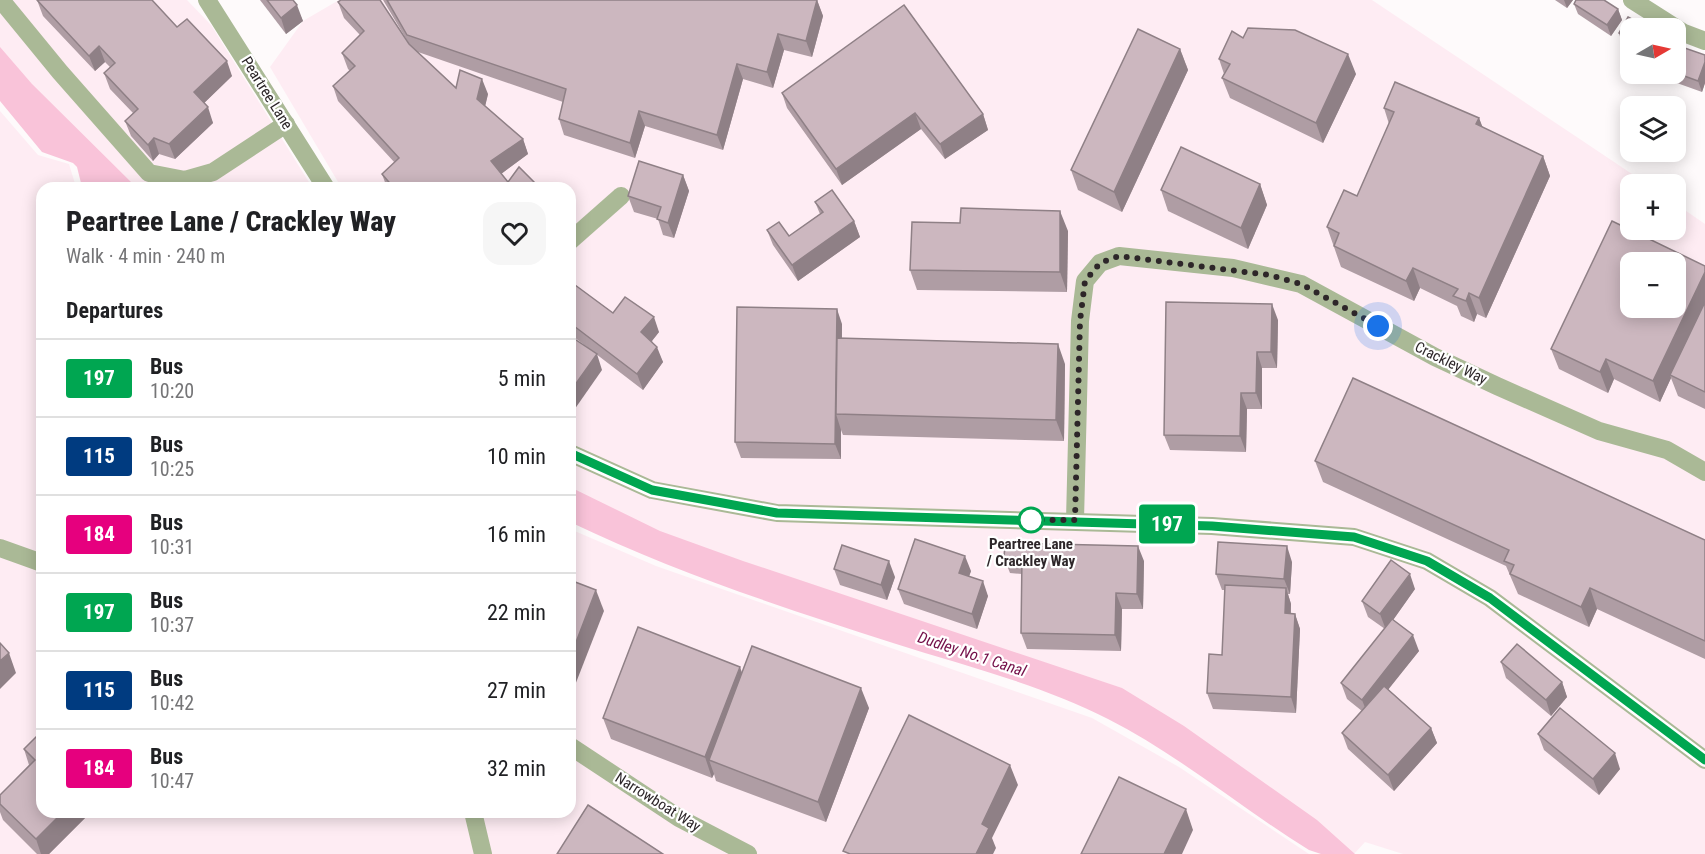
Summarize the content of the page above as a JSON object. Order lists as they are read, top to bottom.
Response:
{
  "streets": {
    "street": ["Peartree Lane", "Crackley Way", "Narrowboat Way"]
  },
  "water": ["Dudley No.1 Canal"],
  "places": ["Peartree Lane / Crackley Way"],
  "lines": ["bus line 197"],
  "north": "right",
  "page": {
    "on_map": "197",
    "map_buttons": ["+", "−"],
    "heading": [
      ["Peartree Lane / Crackley Way", "Walk · 4 min · 240 m"],
      "Departures"
    ],
    "list": [
      {
        "mark": "197",
        "name": "Bus",
        "note": "10:20",
        "value": "5 min"
      },
      {
        "mark": "115",
        "name": "Bus",
        "note": "10:25",
        "value": "10 min"
      },
      {
        "mark": "184",
        "name": "Bus",
        "note": "10:31",
        "value": "16 min"
      },
      {
        "mark": "197",
        "name": "Bus",
        "note": "10:37",
        "value": "22 min"
      },
      {
        "mark": "115",
        "name": "Bus",
        "note": "10:42",
        "value": "27 min"
      },
      {
        "mark": "184",
        "name": "Bus",
        "note": "10:47",
        "value": "32 min"
      }
    ]
  }
}
